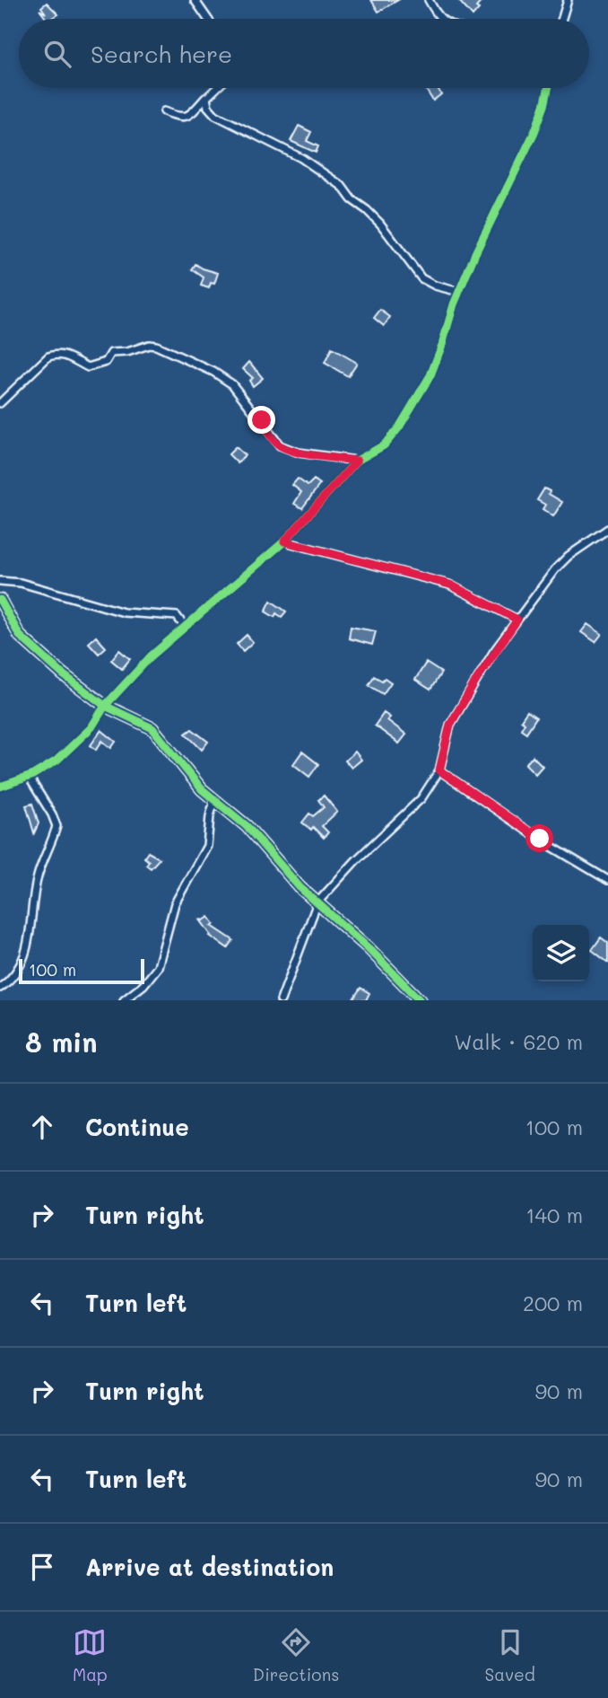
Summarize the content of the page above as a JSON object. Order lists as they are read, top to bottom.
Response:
{
  "scale_bar": "100 m",
  "page": {
    "search": "Search here",
    "scale": "100 m",
    "heading": ["8 min", "Walk · 620 m"],
    "list": [
      ["Continue", "100 m"],
      ["Turn right", "140 m"],
      ["Turn left", "200 m"],
      ["Turn right", "90 m"],
      ["Turn left", "90 m"],
      "Arrive at destination"
    ],
    "nav": ["Map", "Directions", "Saved"]
  }
}
